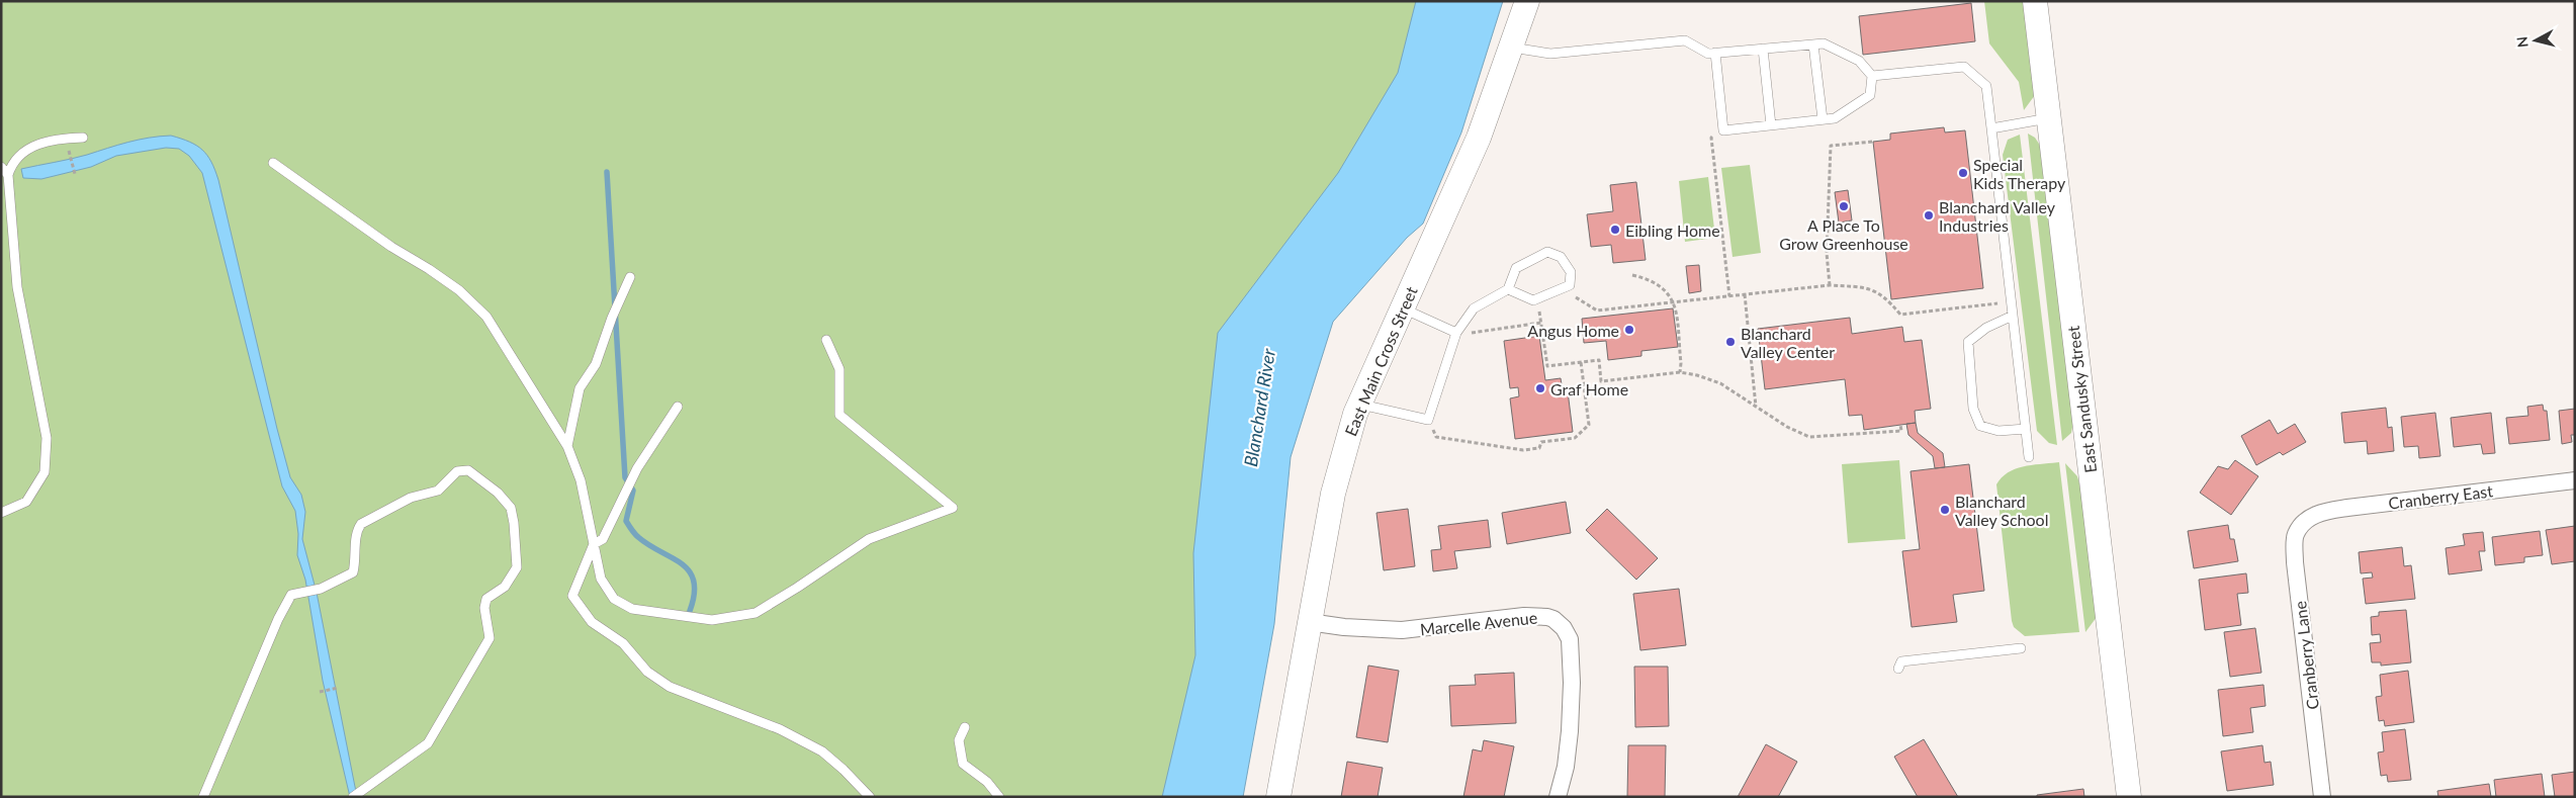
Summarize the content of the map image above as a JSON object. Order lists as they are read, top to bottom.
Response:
{
  "streets": {
    "main road": ["East Main Cross Street", "East Sandusky Street"],
    "street": ["Cranberry East", "Marcelle Avenue", "Cranberry Lane"]
  },
  "crossings": [
    ["East Main Cross Street", "Marcelle Avenue"],
    ["Cranberry East", "Cranberry Lane"]
  ],
  "water": ["Blanchard River"],
  "places": [
    "Special Kids Therapy",
    "A Place To Grow Greenhouse",
    "Blanchard Valley Industries",
    "Eibling Home",
    "Angus Home",
    "Blanchard Valley Center",
    "Graf Home",
    "Blanchard Valley School"
  ],
  "north": "left"
}
